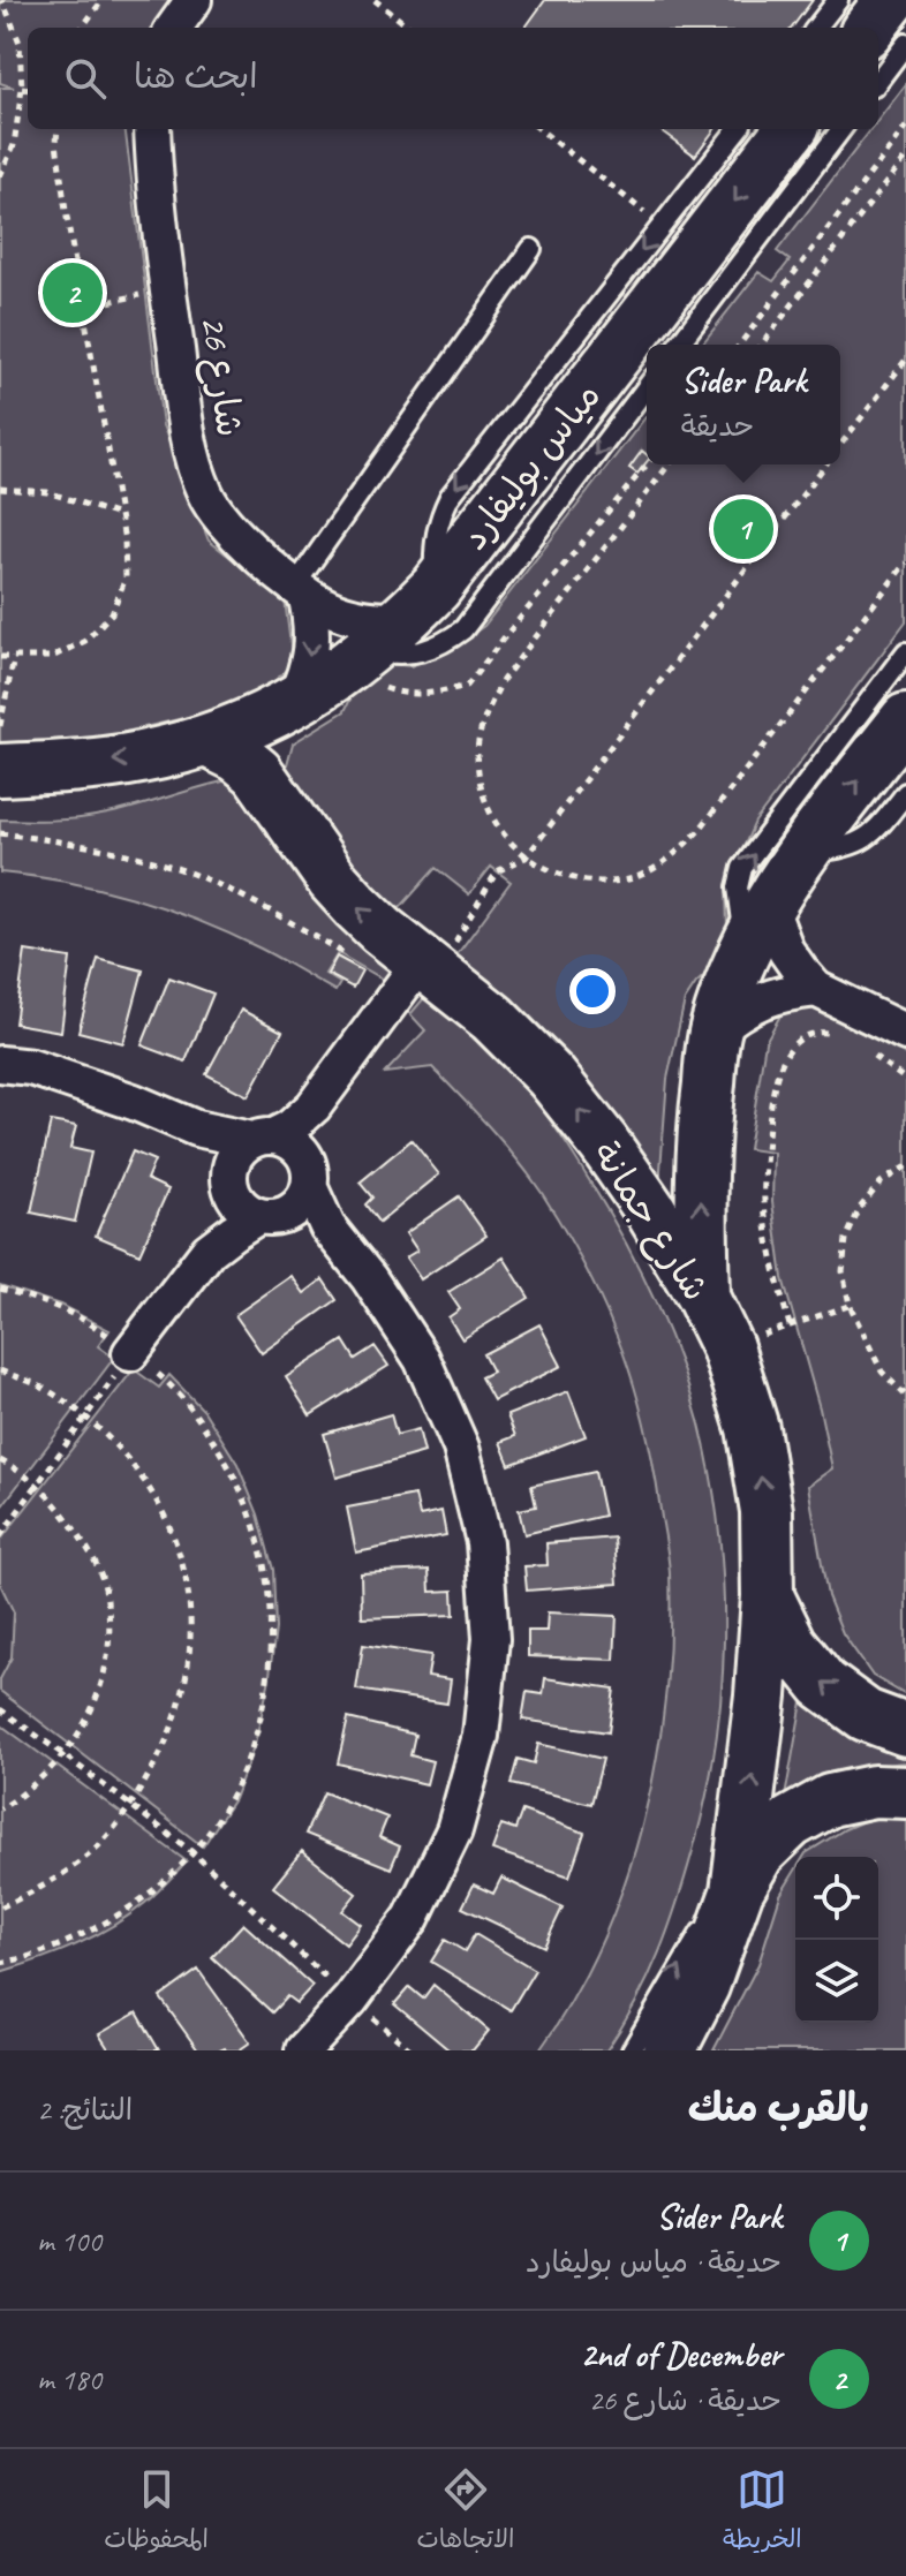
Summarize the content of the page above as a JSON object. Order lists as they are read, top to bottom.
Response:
{
  "streets": {
    "street": ["شارع 26", "مياس بوليفارد", "شارع جمانة"]
  },
  "crossings": [
    ["شارع 26", "مياس بوليفارد"],
    ["مياس بوليفارد", "شارع جمانة"]
  ],
  "one_way": ["مياس بوليفارد", "شارع جمانة"],
  "page": {
    "search": "ابحث هنا",
    "pins": ["2", "1"],
    "popup": ["Sider Park", "حديقة"],
    "heading": ["بالقرب منك", "النتائج: 2"],
    "list": [
      {
        "mark": "1",
        "name": "Sider Park",
        "note": "حديقة · مياس بوليفارد",
        "value": "100 m"
      },
      {
        "mark": "2",
        "name": "2nd of December",
        "note": "حديقة · شارع 26",
        "value": "180 m"
      }
    ],
    "nav": ["الخريطة", "الاتجاهات", "المحفوظات"]
  }
}
